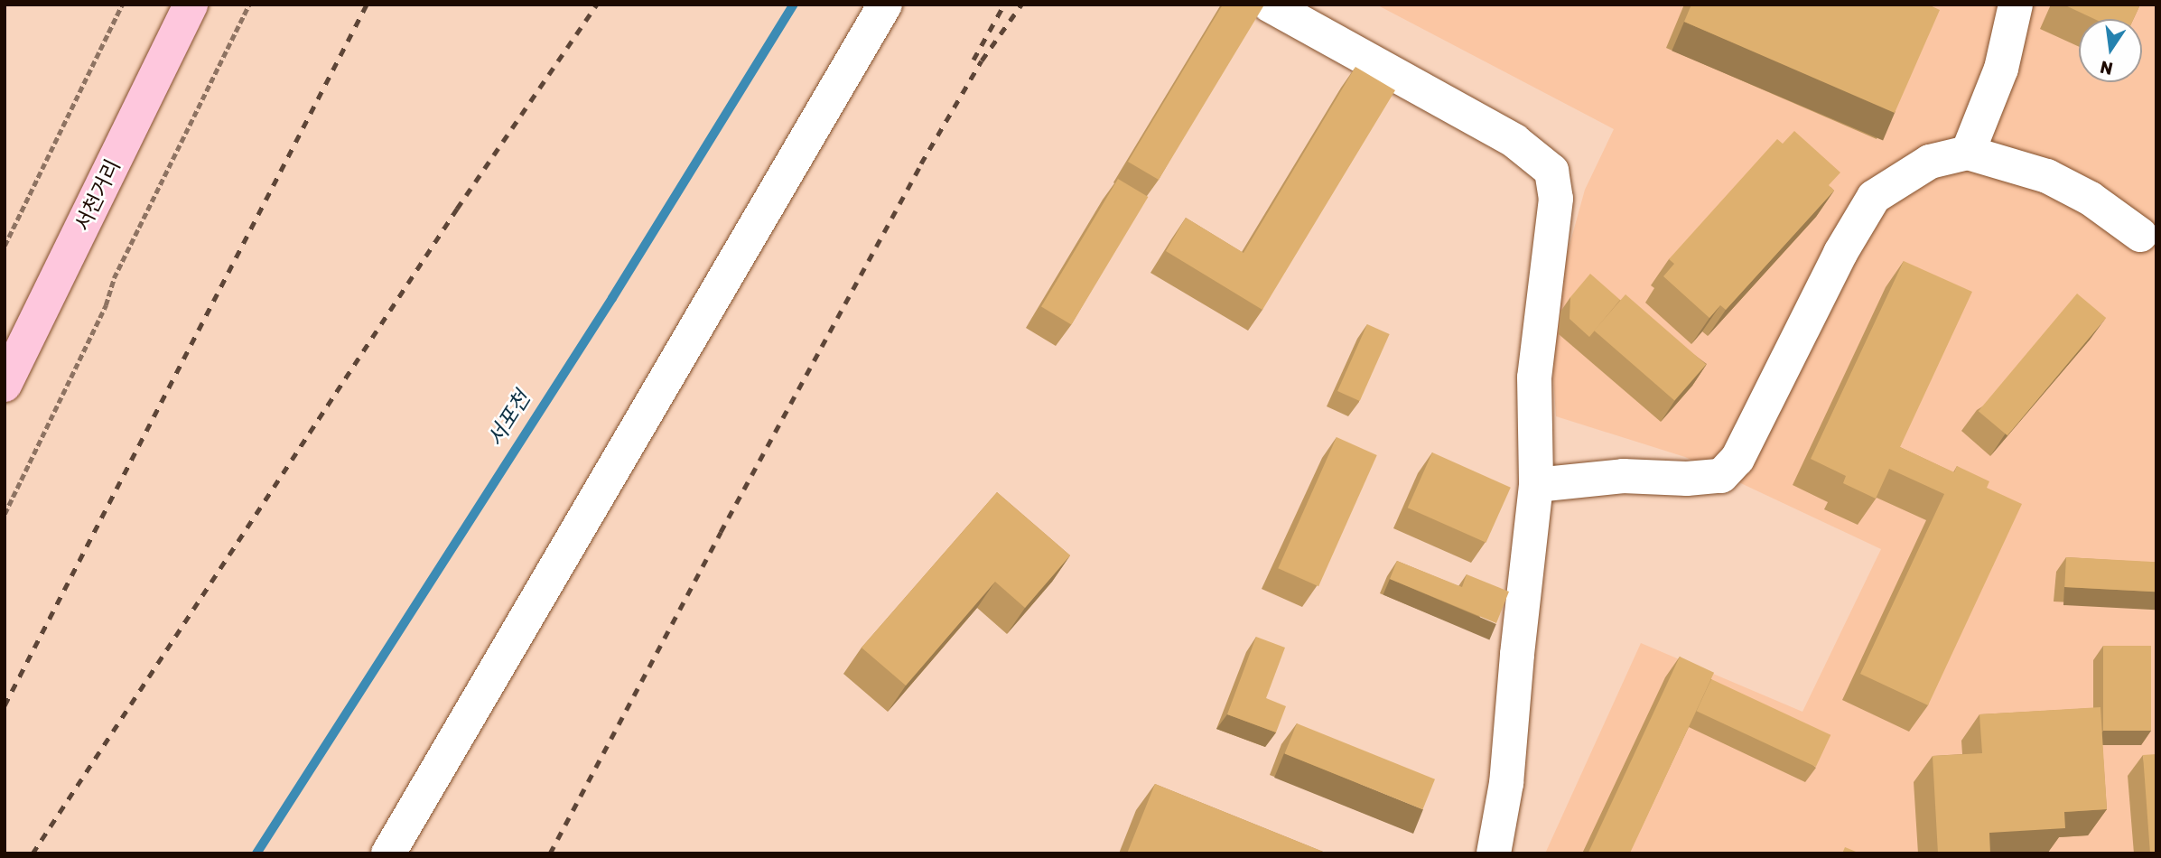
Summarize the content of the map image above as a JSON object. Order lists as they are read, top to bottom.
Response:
{
  "streets": {
    "main road": ["서천거리"]
  },
  "water": ["서포천"],
  "north": "bottom"
}
